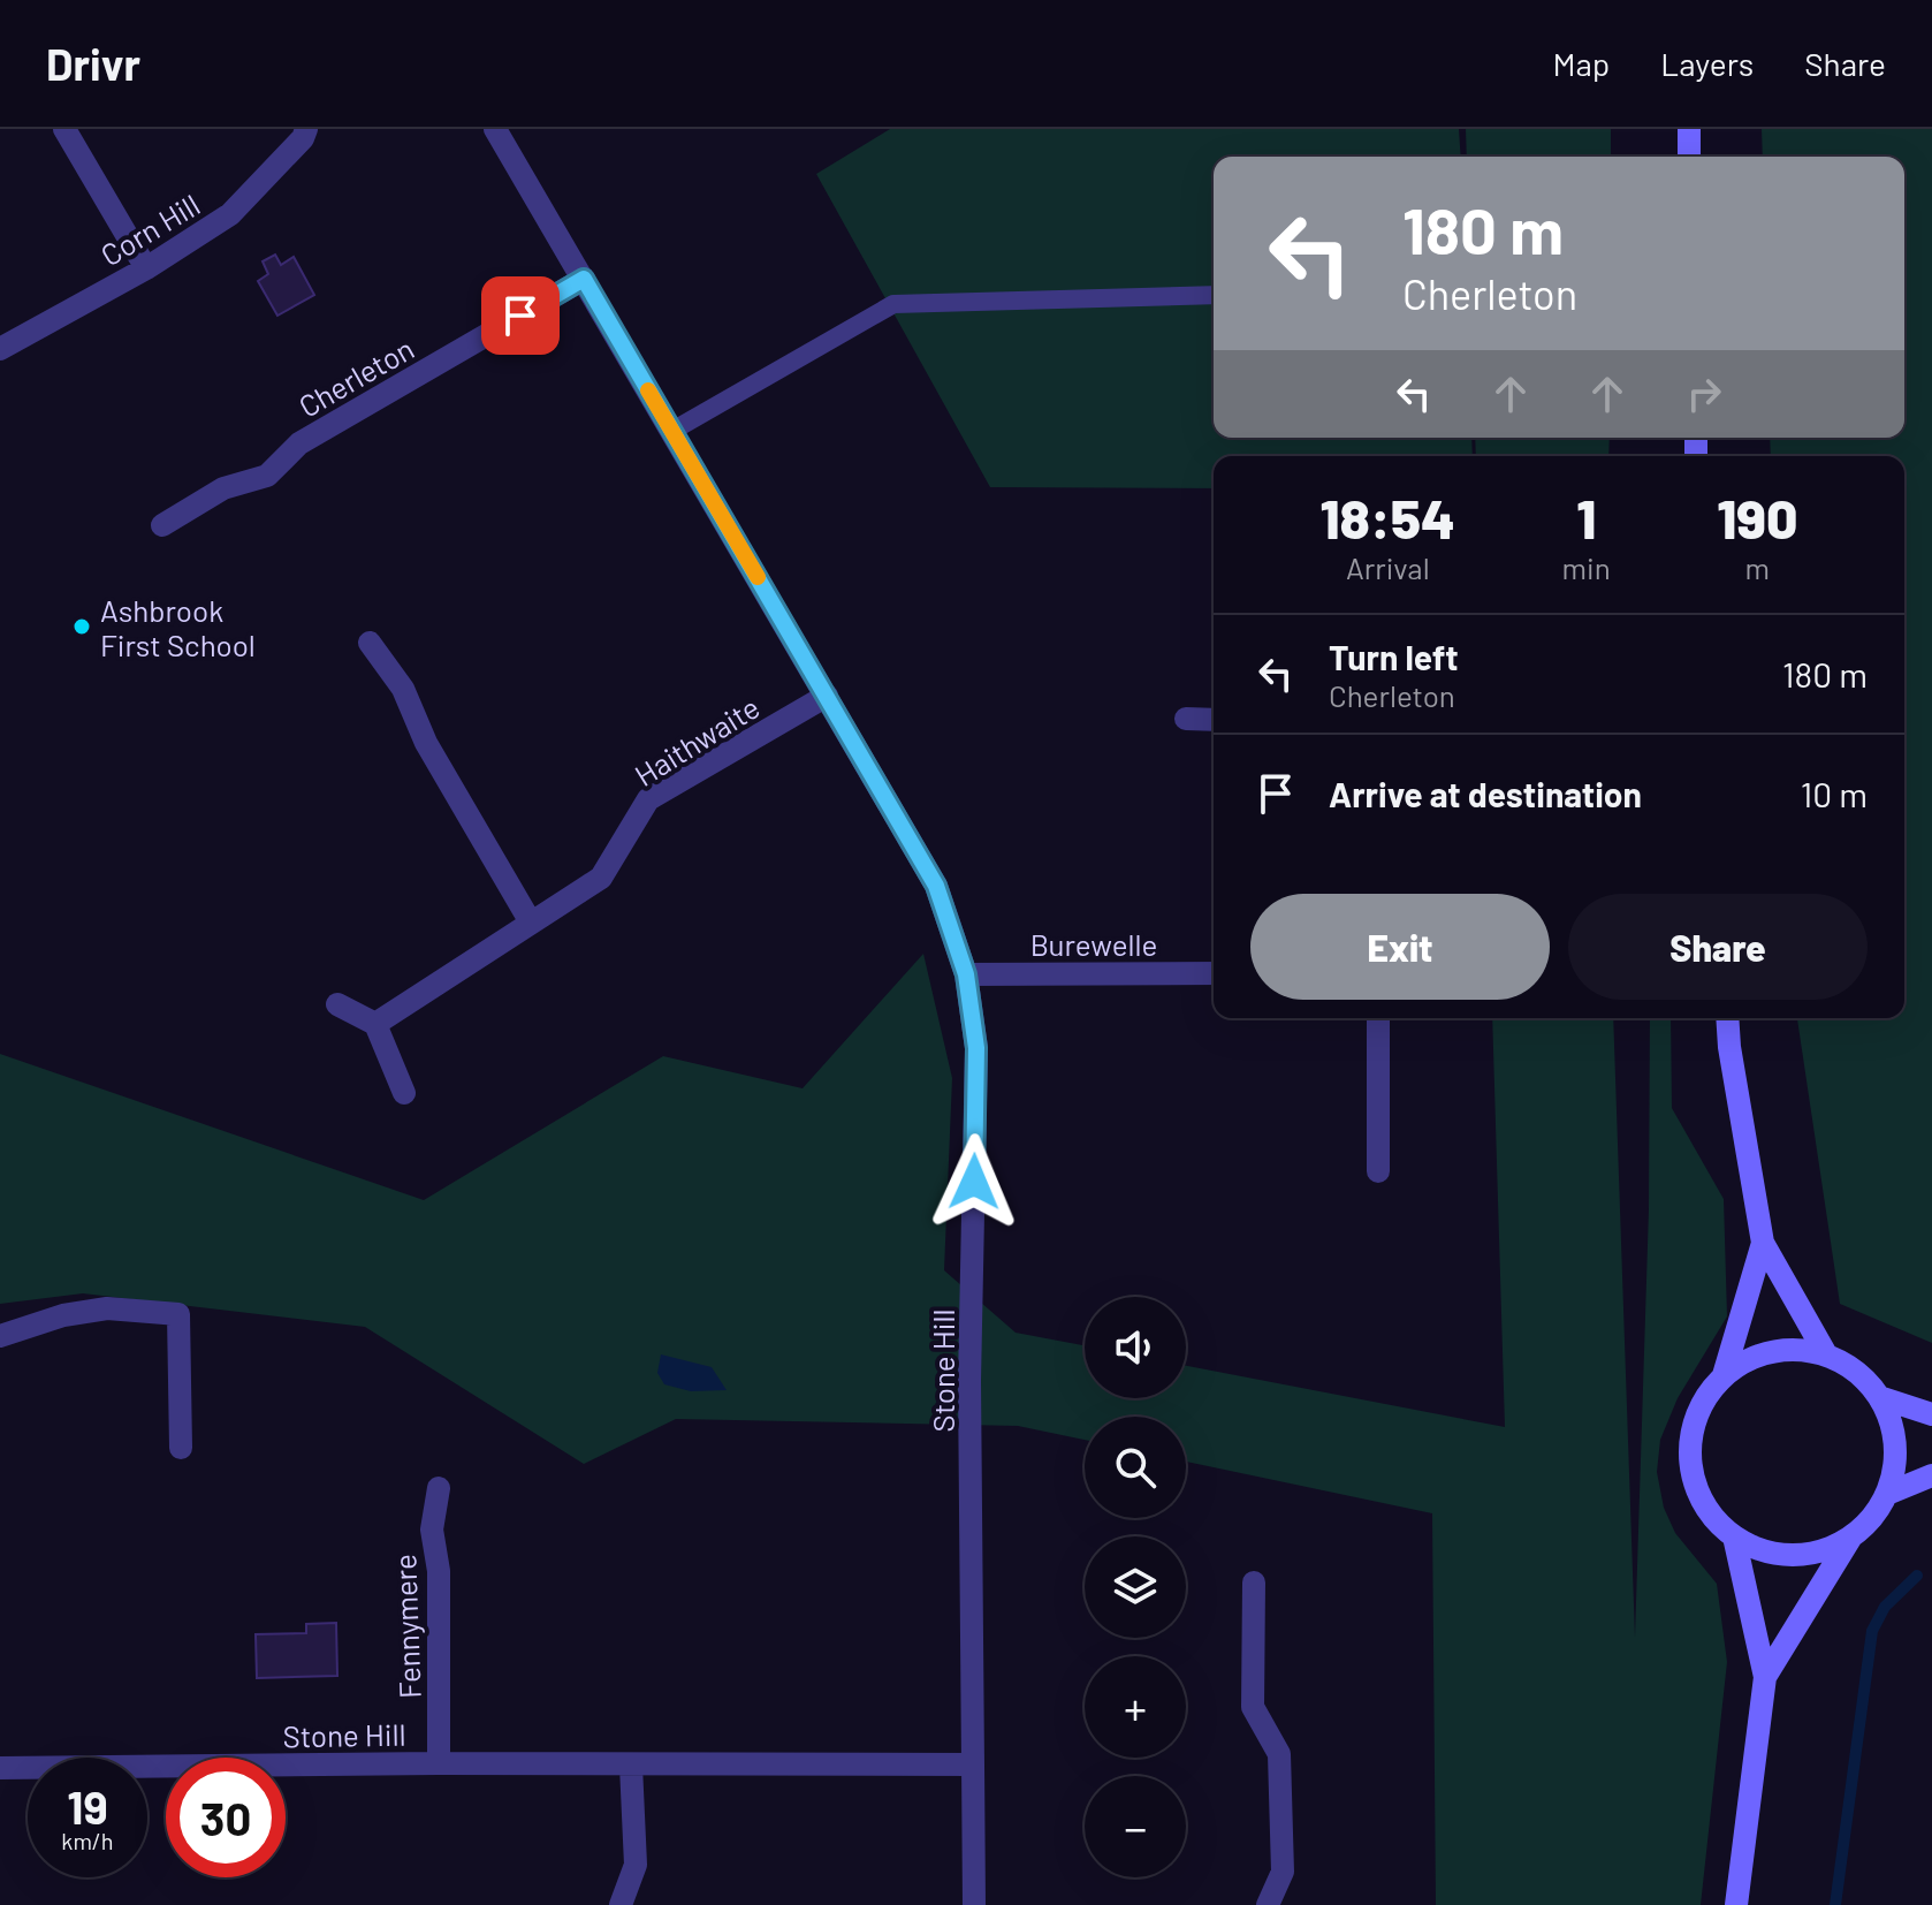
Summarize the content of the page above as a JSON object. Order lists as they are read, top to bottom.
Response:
{
  "streets": {
    "street": [
      "Corn Hill",
      "Cherleton",
      "Haithwaite",
      "Burewelle",
      "Stone Hill",
      "Fennymere"
    ]
  },
  "crossings": [
    ["Cherleton", "Stone Hill"],
    ["Haithwaite", "Stone Hill"],
    ["Burewelle", "Stone Hill"],
    ["Stone Hill", "Fennymere"]
  ],
  "places": ["Ashbrook First School"],
  "page": {
    "header": "Drivr",
    "nav": ["Map", "Layers", "Share"],
    "turn": ["180 m", "Cherleton"],
    "eta": [
      "18:54",
      "Arrival",
      "1",
      "min",
      "190",
      "m"
    ],
    "list": [
      {
        "name": "Turn left",
        "note": "Cherleton",
        "value": "180 m"
      },
      {
        "name": "Arrive at destination",
        "value": "10 m"
      }
    ],
    "buttons": ["Exit", "Share"],
    "map_buttons": ["+", "−"],
    "speed": "19 km/h",
    "limit": "30"
  }
}
